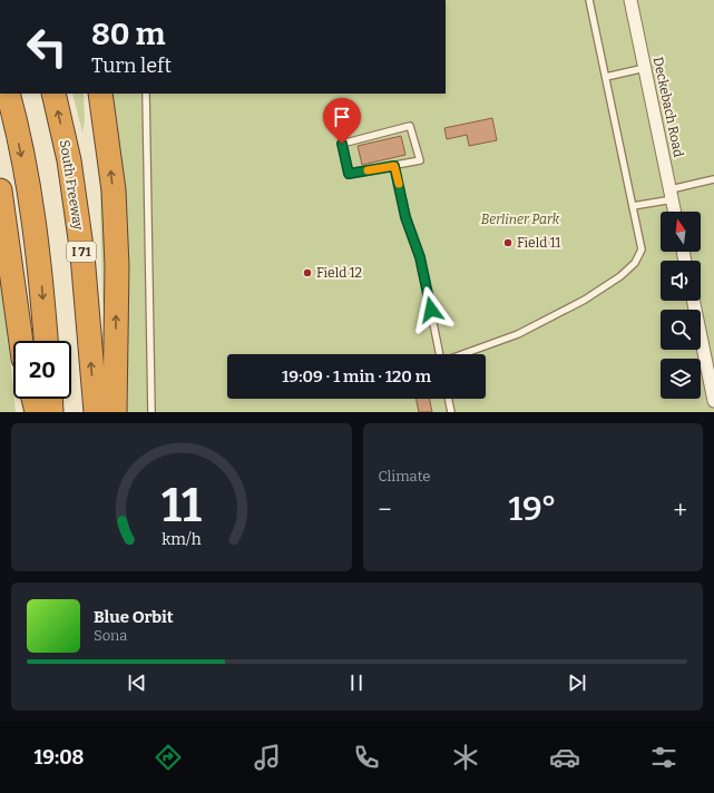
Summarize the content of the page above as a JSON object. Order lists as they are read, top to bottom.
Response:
{
  "streets": {
    "highway": ["South Freeway", "I 71"],
    "street": ["Deckebach Road"]
  },
  "parks": ["Berliner Park"],
  "places": ["Field 11", "Field 12"],
  "north": "top",
  "page": {
    "turn": ["80 m", "Turn left"],
    "limit": "20",
    "trip": "19:09 · 1 min · 120 m",
    "tile": "Climate",
    "heat": ["−", "19°", "+"],
    "song": ["Blue Orbit", "Sona"],
    "tabs": "19:08",
    "gauge": ["11", "km/h"]
  }
}
